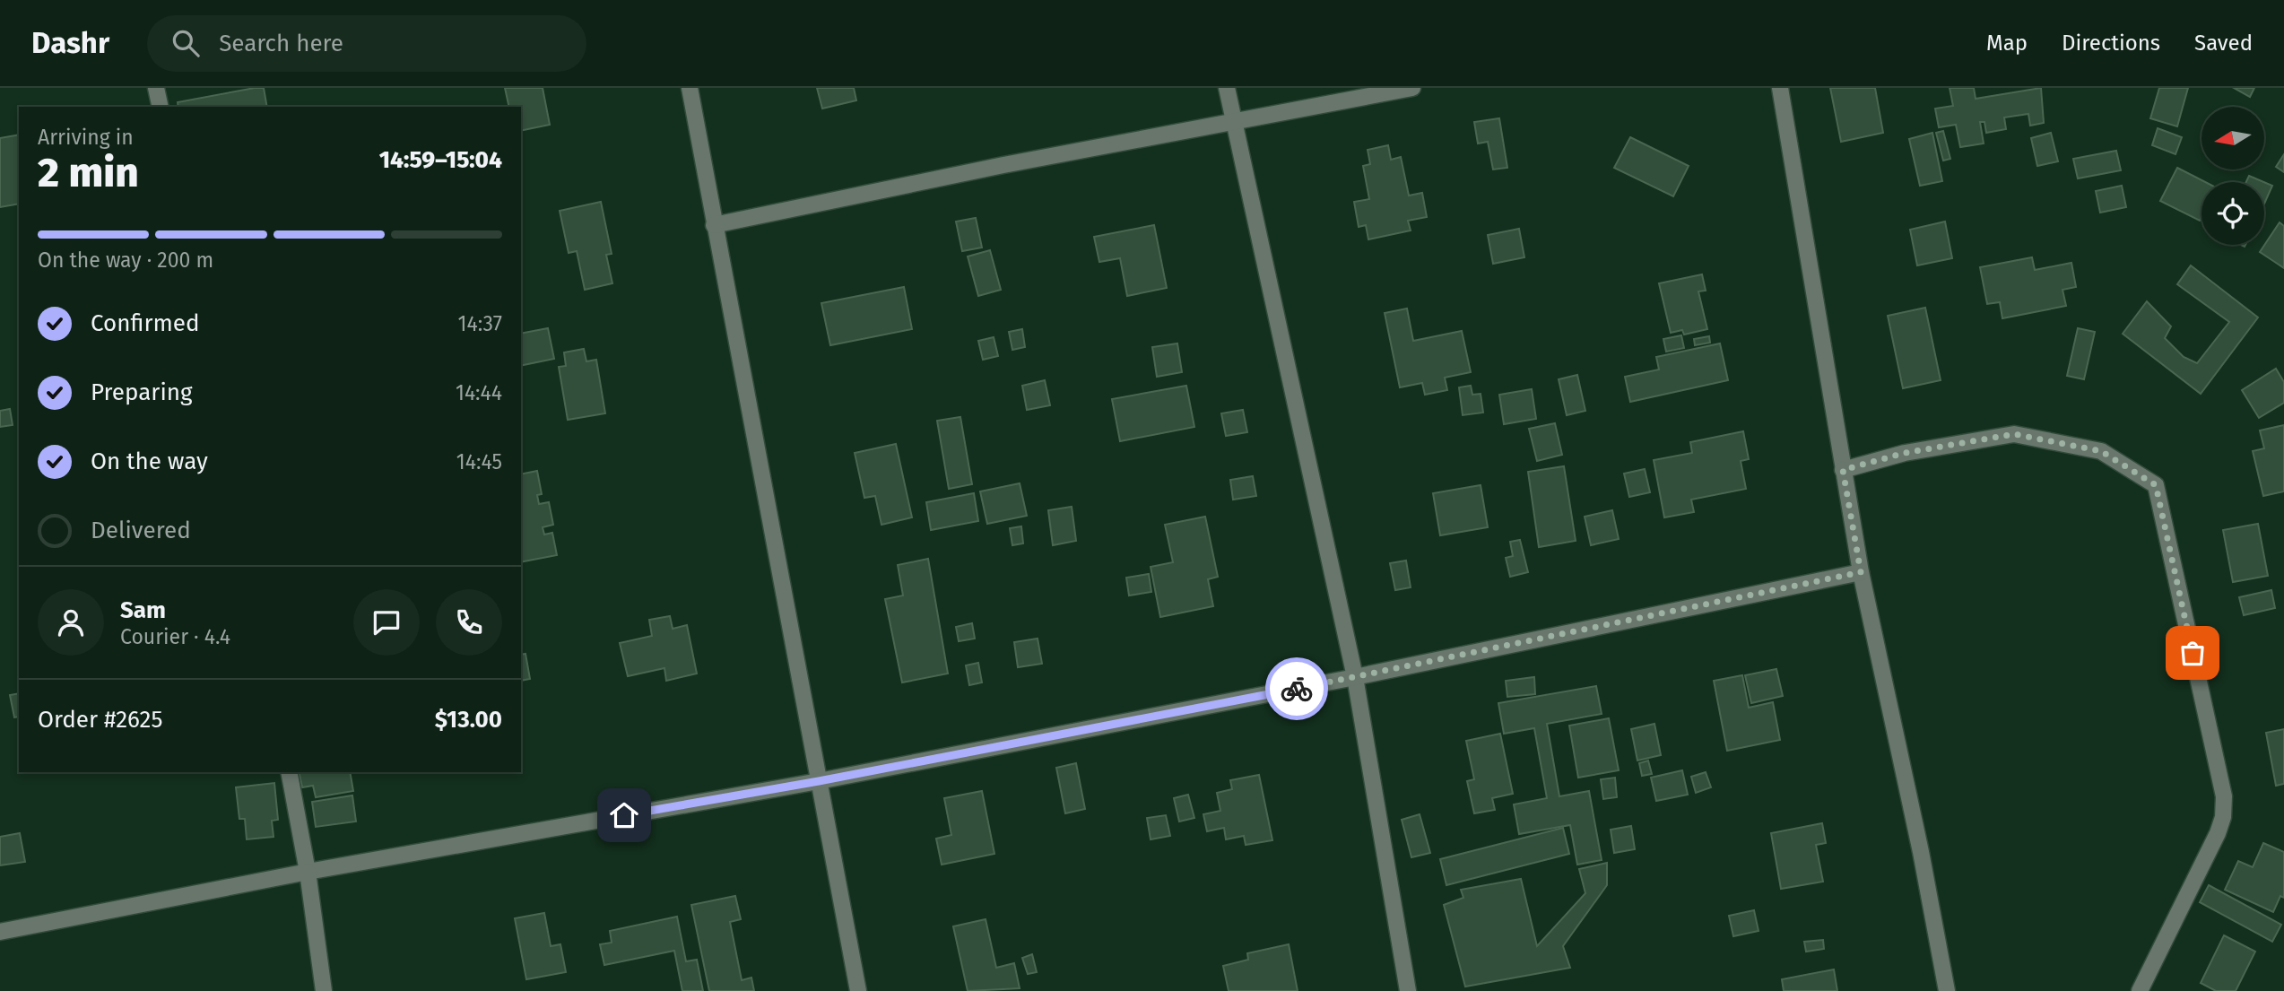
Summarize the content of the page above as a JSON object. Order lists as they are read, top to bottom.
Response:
{
  "north": "left",
  "page": {
    "header": "Dashr",
    "search": "Search here",
    "nav": ["Map", "Directions", "Saved"],
    "heading": ["2 min", "Arriving in", "14:59–15:04"],
    "panel": [
      "Sam",
      "Courier · 4.4",
      "Order #2625",
      "$13.00"
    ],
    "bar": "On the way · 200 m",
    "list": [
      ["Confirmed", "14:37"],
      ["Preparing", "14:44"],
      ["On the way", "14:45"],
      "Delivered"
    ]
  }
}
